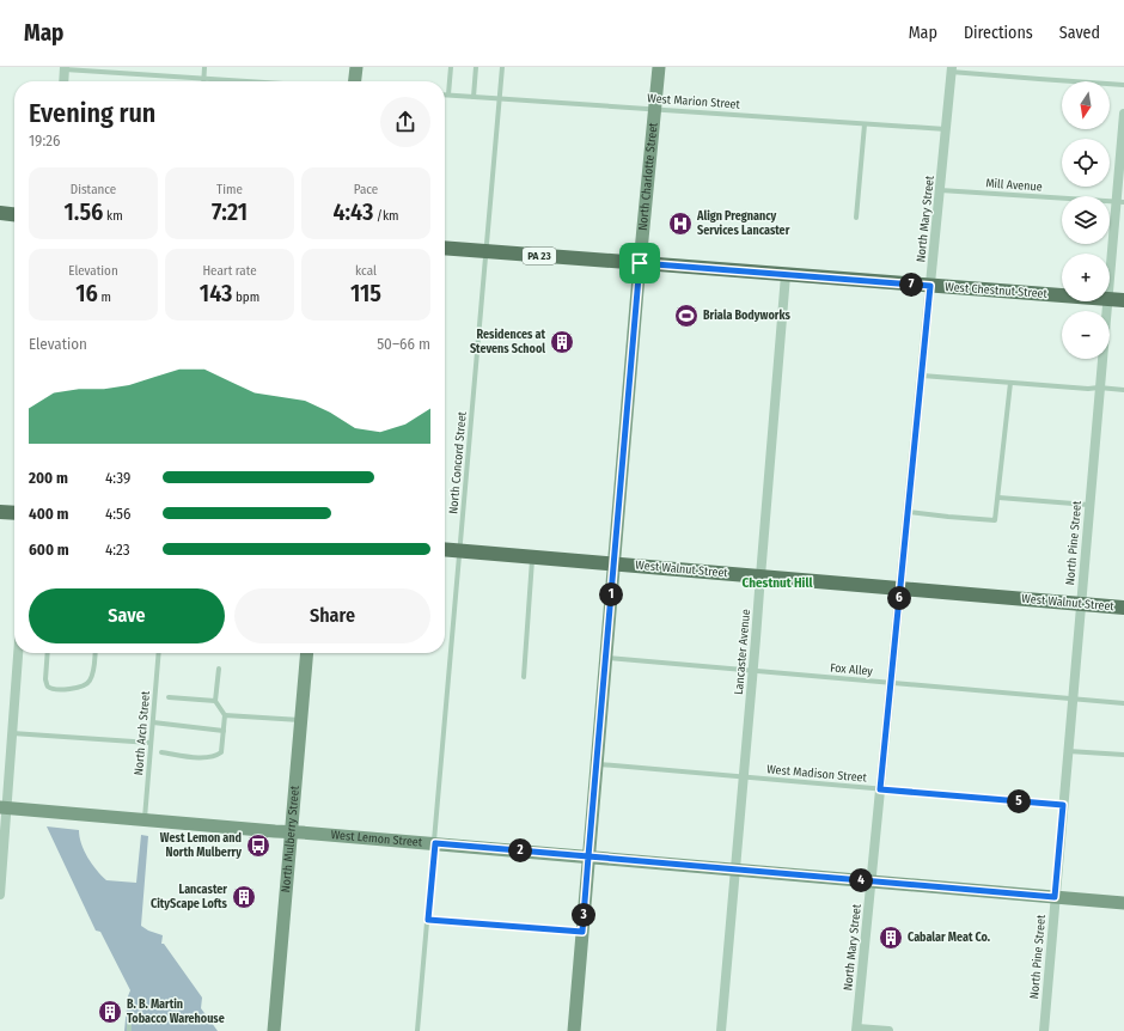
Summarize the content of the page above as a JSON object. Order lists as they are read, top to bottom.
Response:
{
  "streets": {
    "main road": ["PA 23", "West Chestnut Street", "West Walnut Street"],
    "street": [
      "North Charlotte Street",
      "North Mary Street",
      "North Pine Street",
      "Lancaster Avenue",
      "West Lemon Street",
      "North Mulberry Street"
    ],
    "lane": [
      "West Marion Street",
      "Mill Avenue",
      "North Concord Street",
      "Fox Alley",
      "North Arch Street",
      "West Madison Street"
    ]
  },
  "crossings": [
    ["West Marion Street", "North Charlotte Street"],
    ["West Marion Street", "North Mary Street"],
    ["West Marion Street", "North Concord Street"],
    ["North Charlotte Street", "West Chestnut Street"],
    ["North Charlotte Street", "West Walnut Street"],
    ["North Charlotte Street", "Fox Alley"],
    ["North Charlotte Street", "West Madison Street"],
    ["North Charlotte Street", "West Lemon Street"],
    ["Mill Avenue", "North Mary Street"],
    ["Mill Avenue", "North Pine Street"],
    ["North Mary Street", "West Chestnut Street"],
    ["North Mary Street", "West Walnut Street"],
    ["North Mary Street", "Fox Alley"],
    ["North Mary Street", "West Madison Street"],
    ["North Mary Street", "West Lemon Street"],
    ["West Chestnut Street", "North Concord Street"],
    ["West Chestnut Street", "Lancaster Avenue"],
    ["North Concord Street", "West Walnut Street"],
    ["North Concord Street", "West Lemon Street"],
    ["North Pine Street", "West Walnut Street"],
    ["North Pine Street", "Fox Alley"],
    ["North Pine Street", "West Madison Street"],
    ["North Pine Street", "West Lemon Street"],
    ["West Walnut Street", "Lancaster Avenue"],
    ["Lancaster Avenue", "Fox Alley"],
    ["Lancaster Avenue", "West Madison Street"],
    ["Lancaster Avenue", "West Lemon Street"],
    ["North Arch Street", "West Lemon Street"],
    ["West Lemon Street", "North Mulberry Street"]
  ],
  "districts": ["Chestnut Hill"],
  "places": {
    "hospital": ["Align Pregnancy Services Lancaster"],
    "sports": ["Briala Bodyworks"],
    "building": [
      "Residences at Stevens School",
      "Lancaster CityScape Lofts",
      "Cabalar Meat Co.",
      "B. B. Martin Tobacco Warehouse"
    ],
    "bus stop": ["West Lemon and North Mulberry"]
  },
  "north": "bottom",
  "page": {
    "header": "Map",
    "nav": ["Map", "Directions", "Saved"],
    "map_buttons": ["+", "−"],
    "heading": ["Evening run", "19:26"],
    "stats": [
      ["Distance", "1.56 km"],
      ["Time", "7:21"],
      ["Pace", "4:43 /km"],
      ["Elevation", "16 m"],
      ["Heart rate", "143 bpm"],
      ["kcal", "115"]
    ],
    "pins": [
      "7",
      "1",
      "6",
      "5",
      "2",
      "4",
      "3"
    ],
    "chart": ["Elevation", "50–66 m"],
    "list": [
      {
        "name": "200 m",
        "note": "4:39"
      },
      {
        "name": "400 m",
        "note": "4:56"
      },
      {
        "name": "600 m",
        "note": "4:23"
      }
    ],
    "buttons": ["Save", "Share"]
  }
}
